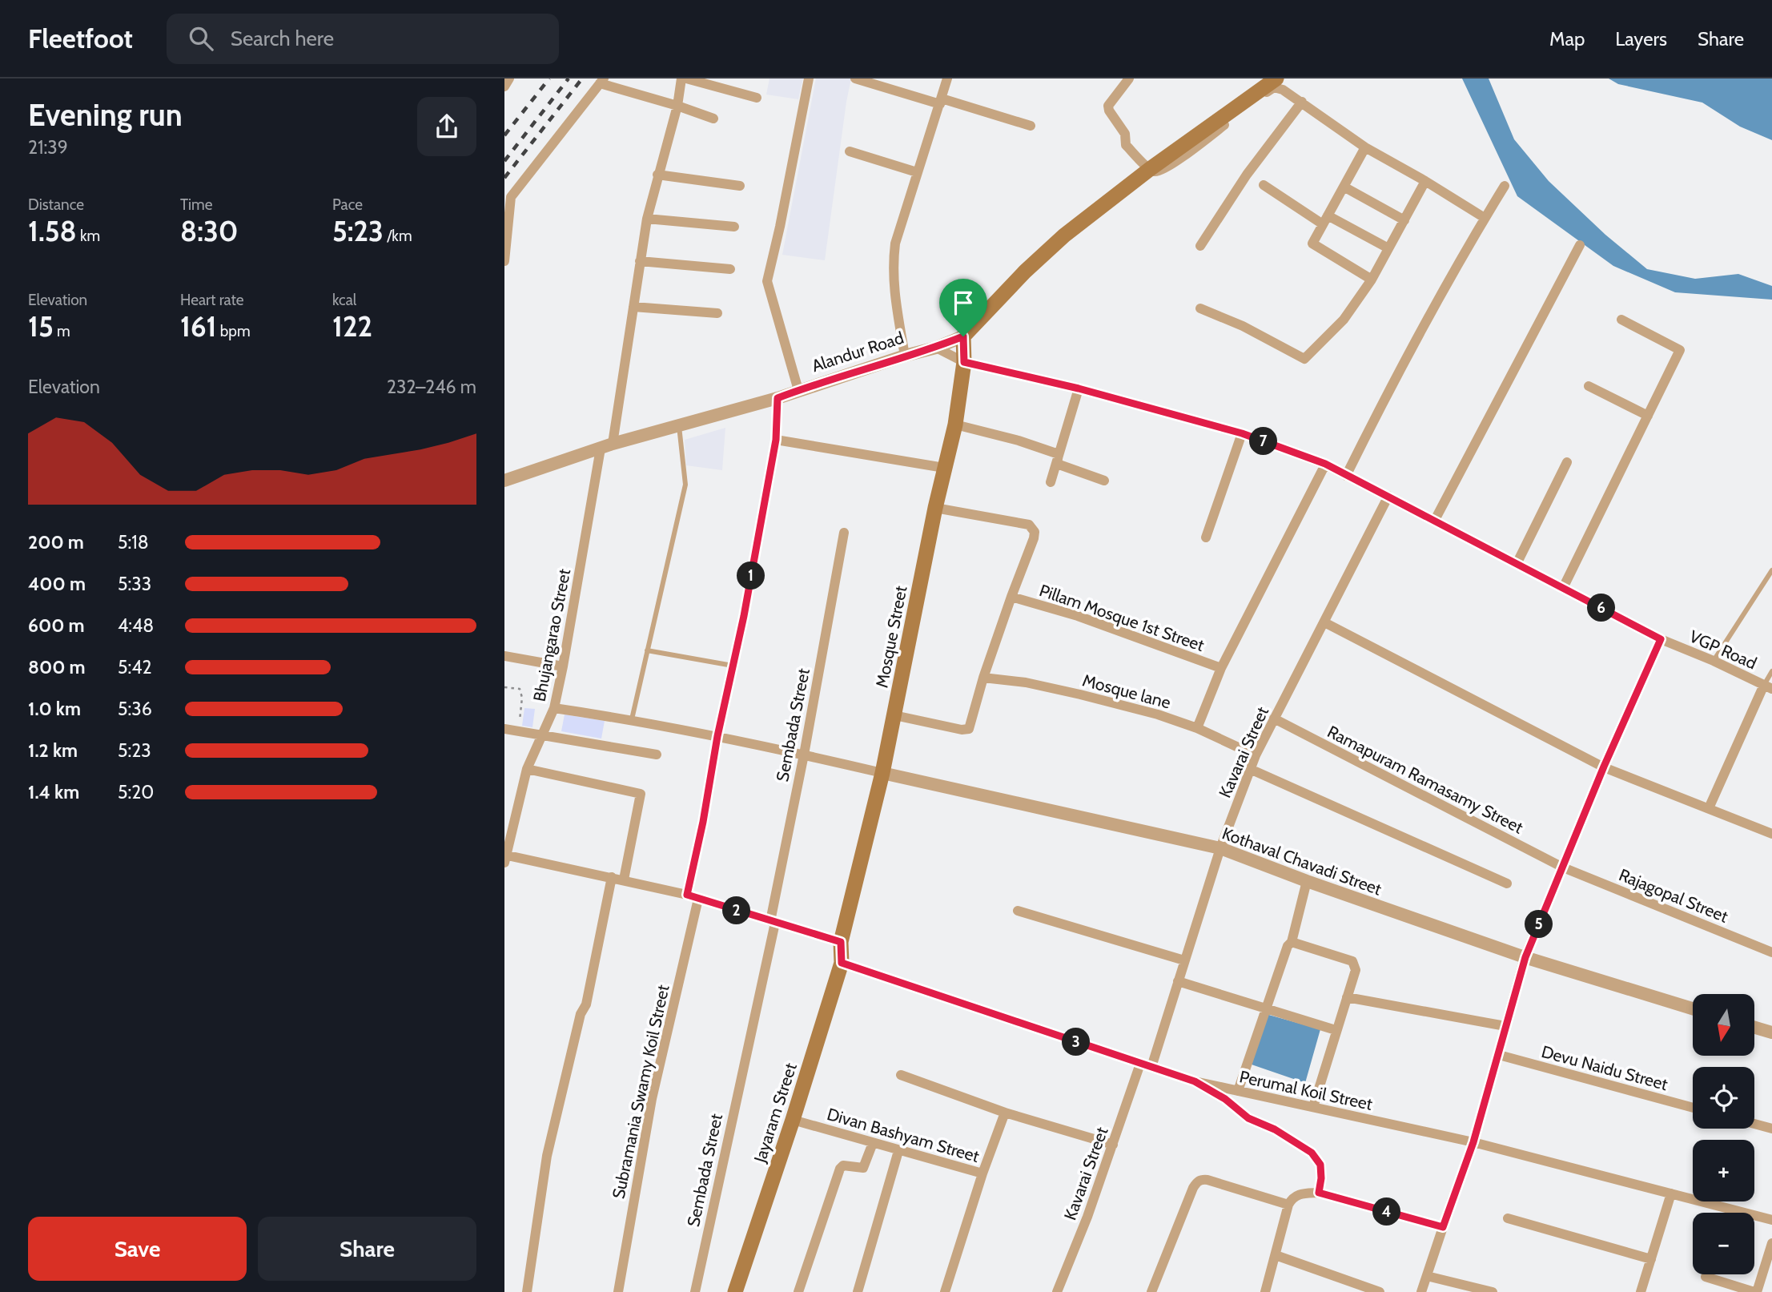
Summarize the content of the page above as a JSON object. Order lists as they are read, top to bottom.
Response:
{
  "streets": {
    "main road": ["Alandur Road", "Mosque Street", "Jayaram Street"],
    "street": [
      "Pillam Mosque 1st Street",
      "Bhujangarao Street",
      "VGP Road",
      "Mosque lane",
      "Sembada Street",
      "Kavarai Street",
      "Ramapuram Ramasamy Street",
      "Kothaval Chavadi Street",
      "Rajagopal Street",
      "Devu Naidu Street",
      "Perumal Koil Street",
      "Subramania Swamy Koil Street",
      "Divan Bashyam Street"
    ]
  },
  "crossings": [
    ["Alandur Road", "Bhujangarao Street"],
    ["Alandur Road", "Mosque Street"],
    ["Alandur Road", "VGP Road"],
    ["Mosque Street", "VGP Road"],
    ["Mosque Street", "Kothaval Chavadi Street"],
    ["Mosque Street", "Jayaram Street"],
    ["VGP Road", "Kavarai Street"],
    ["Mosque lane", "Kavarai Street"],
    ["Kavarai Street", "Ramapuram Ramasamy Street"],
    ["Kavarai Street", "Kothaval Chavadi Street"],
    ["Kavarai Street", "Perumal Koil Street"],
    ["Ramapuram Ramasamy Street", "Rajagopal Street"],
    ["Perumal Koil Street", "Jayaram Street"],
    ["Jayaram Street", "Divan Bashyam Street"]
  ],
  "north": "bottom",
  "page": {
    "header": "Fleetfoot",
    "search": "Search here",
    "nav": ["Map", "Layers", "Share"],
    "heading": ["Evening run", "21:39"],
    "stats": [
      ["Distance", "1.58 km"],
      ["Time", "8:30"],
      ["Pace", "5:23 /km"],
      ["Elevation", "15 m"],
      ["Heart rate", "161 bpm"],
      ["kcal", "122"]
    ],
    "chart": ["Elevation", "232–246 m"],
    "pins": [
      "7",
      "1",
      "6",
      "2",
      "5",
      "3",
      "4"
    ],
    "list": [
      {
        "name": "200 m",
        "note": "5:18"
      },
      {
        "name": "400 m",
        "note": "5:33"
      },
      {
        "name": "600 m",
        "note": "4:48"
      },
      {
        "name": "800 m",
        "note": "5:42"
      },
      {
        "name": "1.0 km",
        "note": "5:36"
      },
      {
        "name": "1.2 km",
        "note": "5:23"
      },
      {
        "name": "1.4 km",
        "note": "5:20"
      }
    ],
    "map_buttons": ["+", "−"],
    "buttons": ["Save", "Share"]
  }
}
